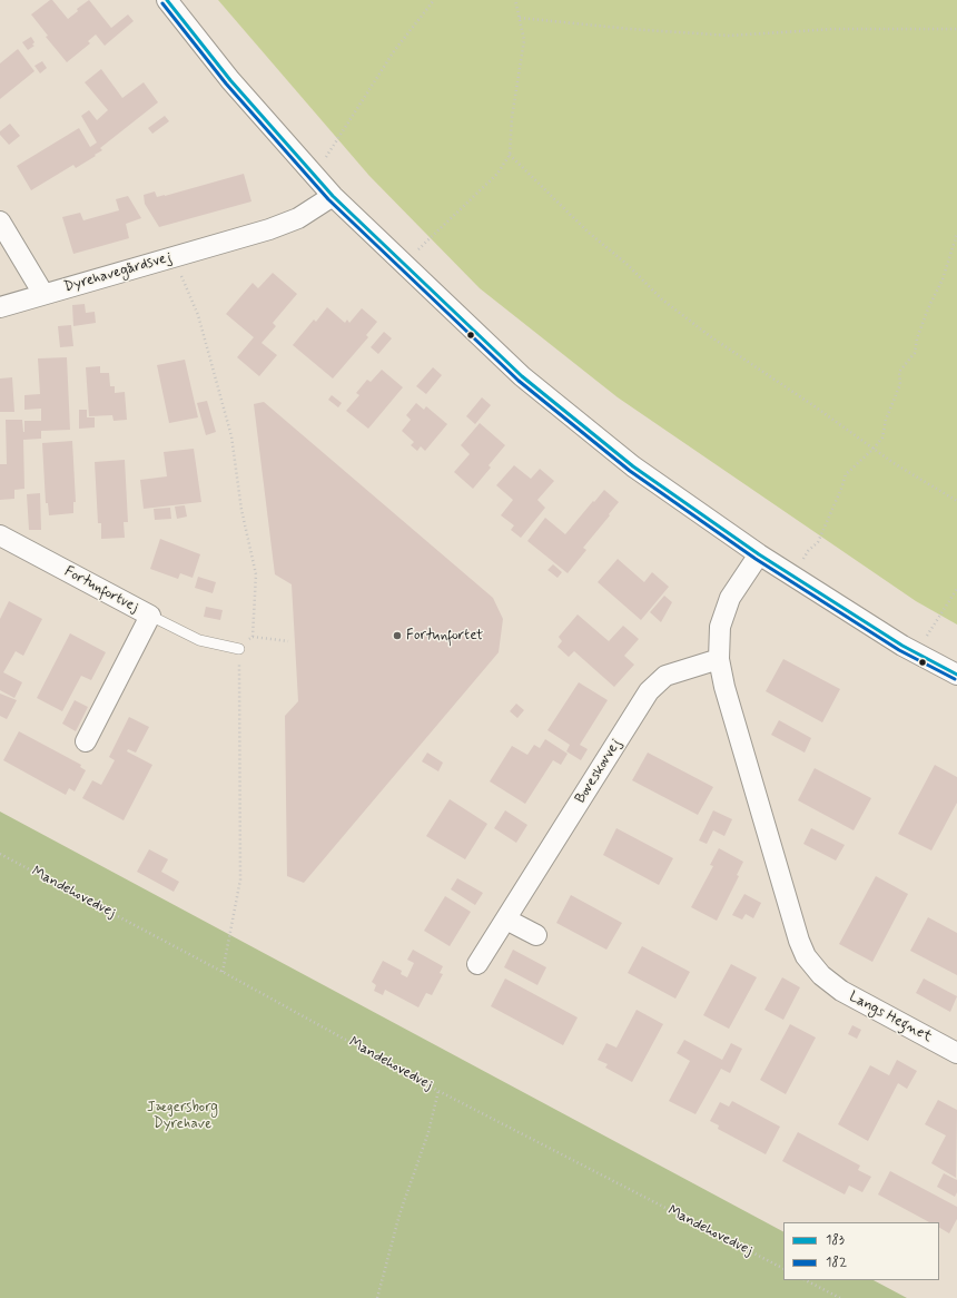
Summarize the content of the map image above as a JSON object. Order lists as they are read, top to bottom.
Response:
{
  "streets": {
    "street": [
      "Dyrehavegårdsvej",
      "Fortunfortvej",
      "Boveskovvej",
      "Langs Hegnet"
    ],
    "path": ["Mandehovedvej"]
  },
  "crossings": [
    ["Boveskovvej", "Langs Hegnet"]
  ],
  "parks": ["Jægersborg Dyrehave"],
  "places": ["Fortunfortet"],
  "lines": ["transit line 183", "transit line 182"],
  "legend": ["183", "182"]
}
